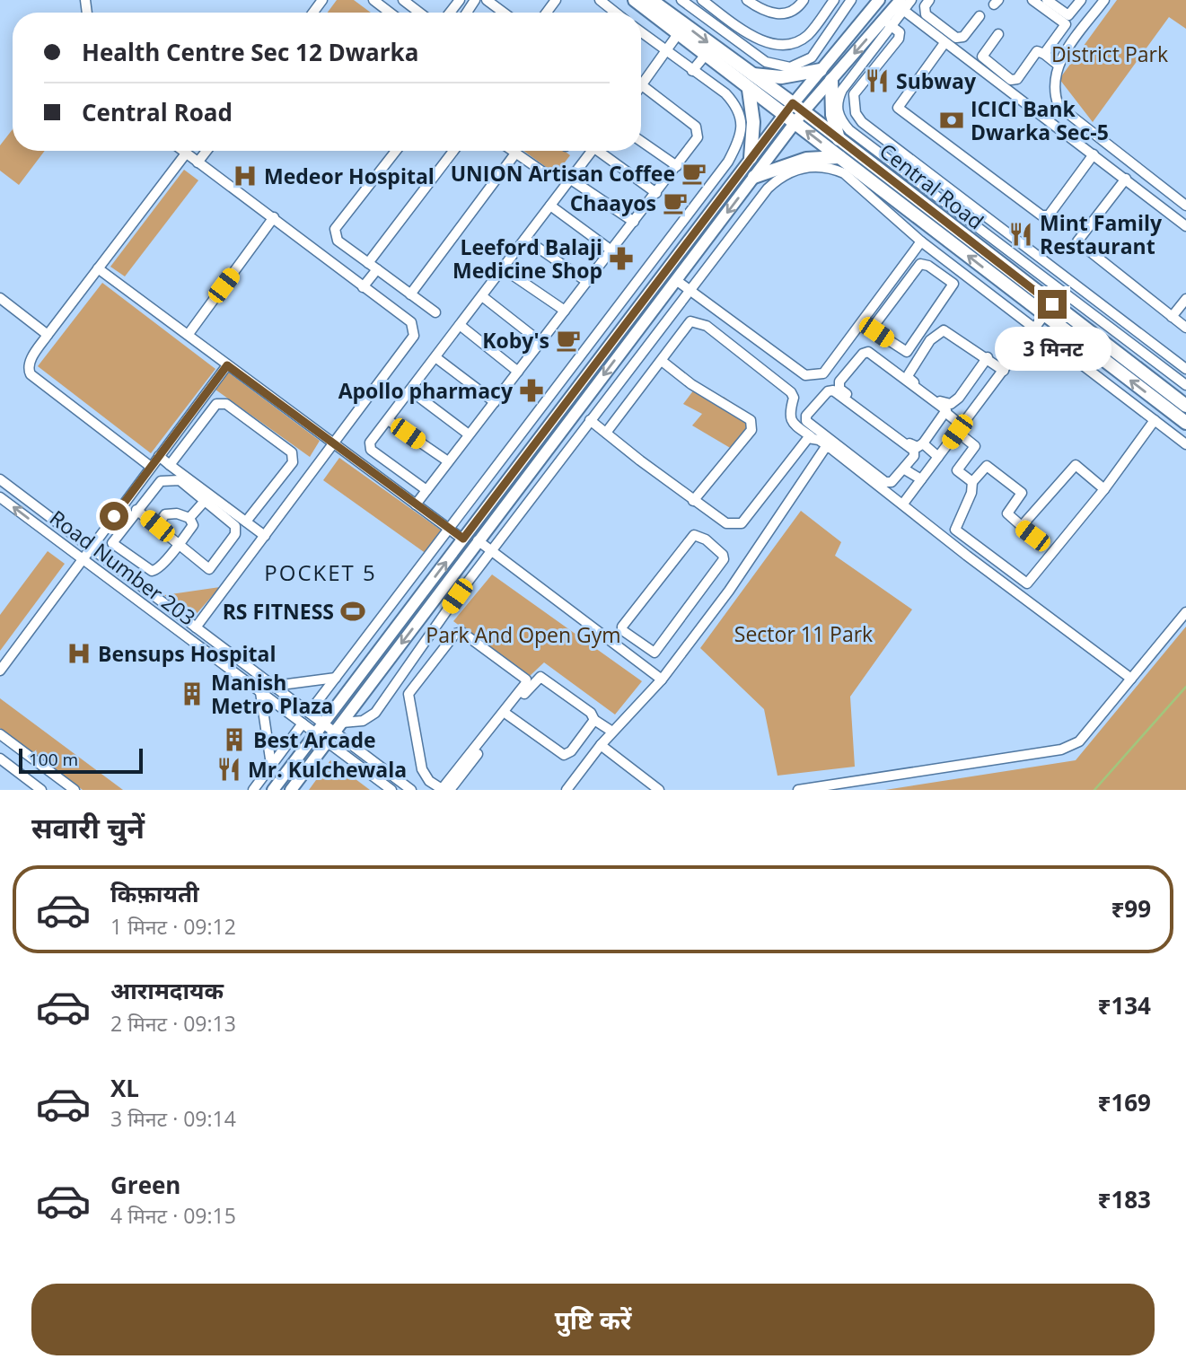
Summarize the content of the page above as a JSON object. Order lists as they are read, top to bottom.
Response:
{
  "streets": {
    "main road": ["Central Road"],
    "street": ["Road Number 203"]
  },
  "districts": ["POCKET 5"],
  "parks": ["District Park", "Sector 11 Park", "Park And Open Gym"],
  "places": {
    "restaurant": ["Subway", "Mint Family Restaurant", "Mr. Kulchewala"],
    "bank": ["ICICI Bank Dwarka Sec-5"],
    "cafe": ["UNION Artisan Coffee", "Chaayos", "Koby's"],
    "hospital": ["Medeor Hospital", "Bensups Hospital"],
    "pharmacy": ["Leeford Balaji Medicine Shop", "Apollo pharmacy"],
    "sports": ["RS FITNESS"],
    "building": ["Manish Metro Plaza", "Best Arcade"]
  },
  "scale_bar": "100 m",
  "page": {
    "banner": ["Health Centre Sec 12 Dwarka", "Central Road"],
    "bubble": "3 मिनट",
    "scale": "100 m",
    "heading": "सवारी चुनें",
    "list": [
      {
        "name": "किफ़ायती",
        "note": "1 मिनट · 09:12",
        "value": "₹99"
      },
      {
        "name": "आरामदायक",
        "note": "2 मिनट · 09:13",
        "value": "₹134"
      },
      {
        "name": "XL",
        "note": "3 मिनट · 09:14",
        "value": "₹169"
      },
      {
        "name": "Green",
        "note": "4 मिनट · 09:15",
        "value": "₹183"
      }
    ],
    "buttons": "पुष्टि करें"
  }
}
